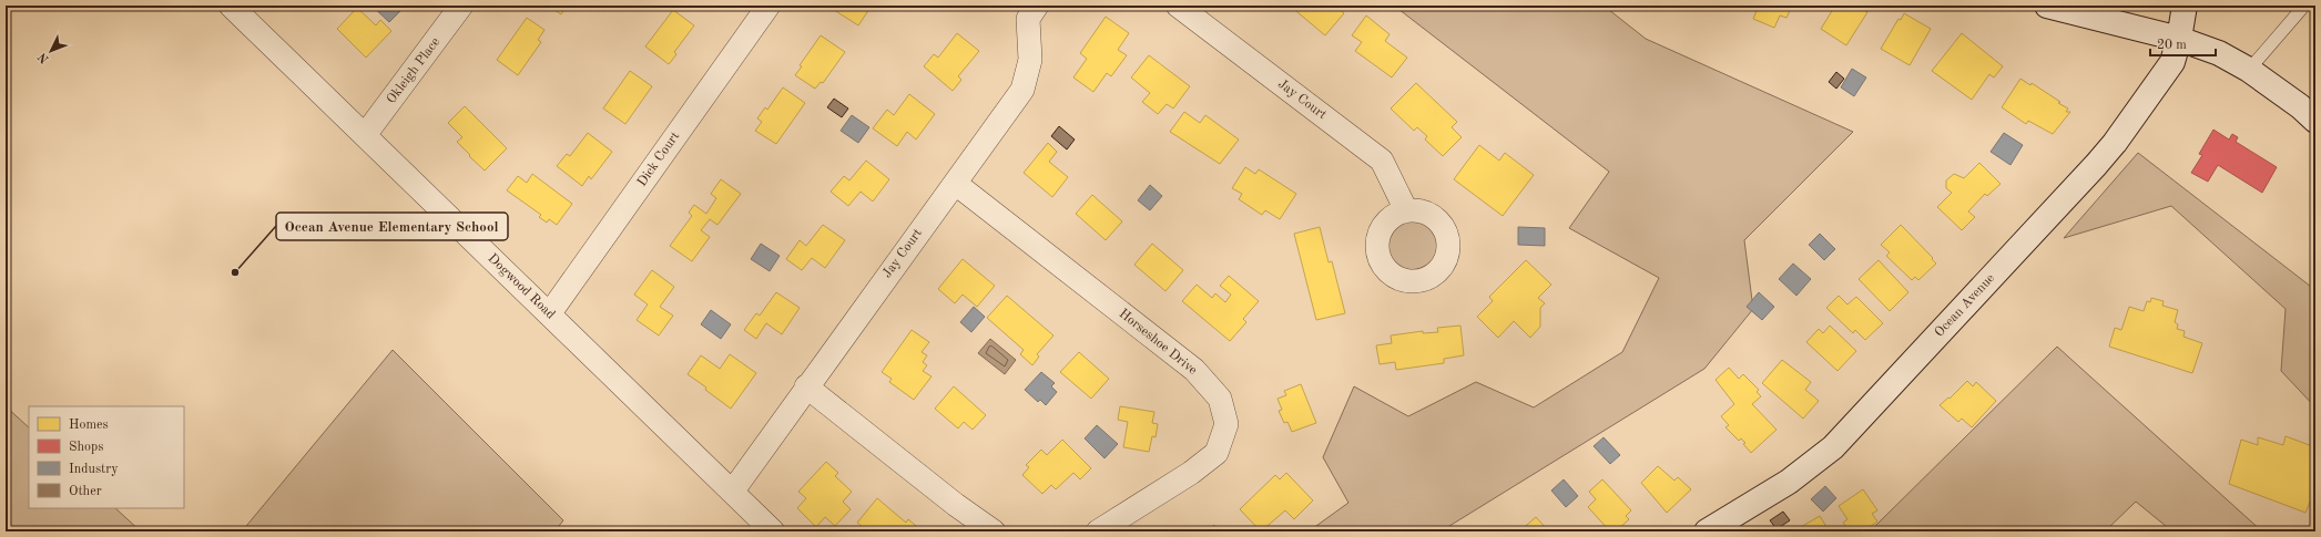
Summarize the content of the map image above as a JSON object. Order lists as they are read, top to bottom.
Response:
{
  "streets": {
    "main road": ["Ocean Avenue"],
    "street": [
      "Okleigh Place",
      "Jay Court",
      "Dick Court",
      "Dogwood Road",
      "Horseshoe Drive"
    ]
  },
  "crossings": [
    ["Okleigh Place", "Dogwood Road"],
    ["Jay Court", "Dogwood Road"],
    ["Jay Court", "Horseshoe Drive"],
    ["Dick Court", "Dogwood Road"]
  ],
  "places": ["Ocean Avenue Elementary School"],
  "legend": [
    "Homes",
    "Shops",
    "Industry",
    "Other"
  ],
  "scale_bar": "20 m",
  "north": "bottom left"
}
